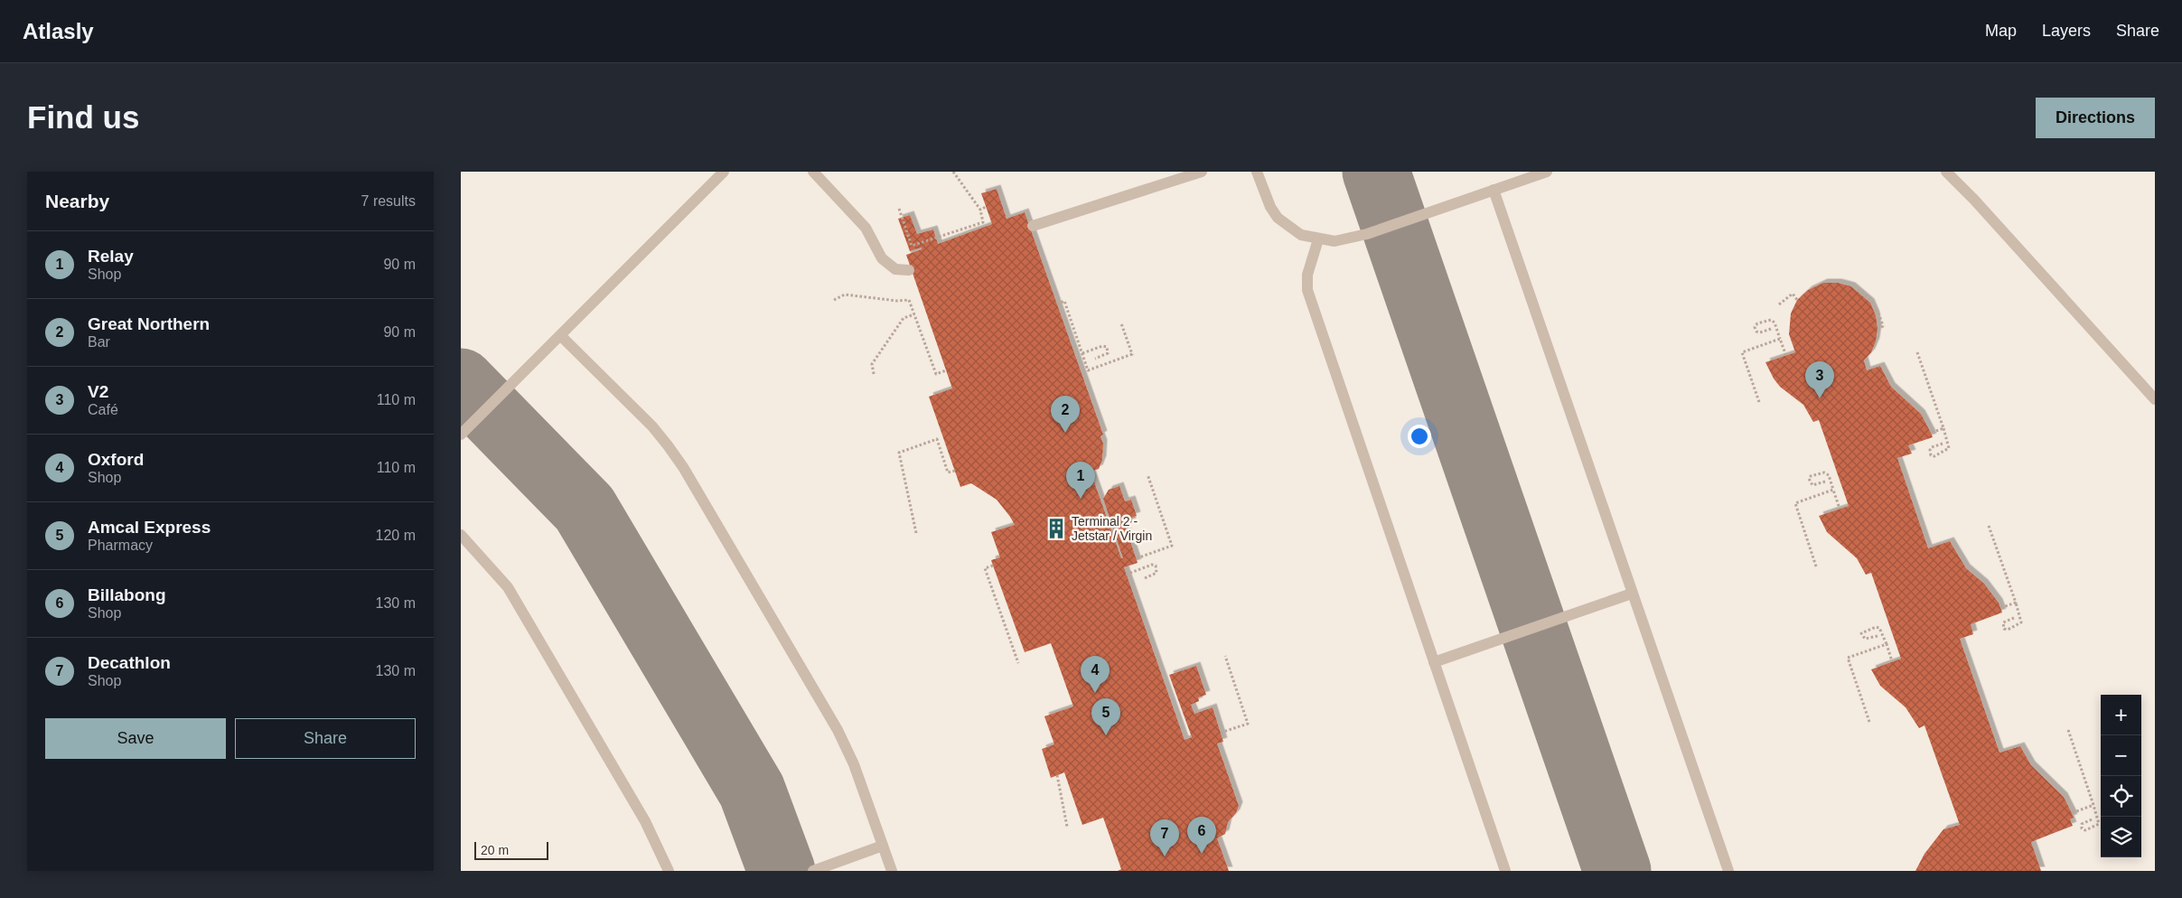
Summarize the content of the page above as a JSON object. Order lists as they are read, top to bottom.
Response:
{
  "places": {
    "building": ["Terminal 2 - Jetstar / Virgin"]
  },
  "scale_bar": "20 m",
  "page": {
    "header": "Atlasly",
    "nav": ["Map", "Layers", "Share"],
    "buttons": [
      "Directions",
      ["Save", "Share"]
    ],
    "title": "Find us",
    "heading": ["Nearby", "7 results"],
    "list": [
      {
        "mark": "1",
        "name": "Relay",
        "note": "Shop",
        "value": "90 m"
      },
      {
        "mark": "2",
        "name": "Great Northern",
        "note": "Bar",
        "value": "90 m"
      },
      {
        "mark": "3",
        "name": "V2",
        "note": "Café",
        "value": "110 m"
      },
      {
        "mark": "4",
        "name": "Oxford",
        "note": "Shop",
        "value": "110 m"
      },
      {
        "mark": "5",
        "name": "Amcal Express",
        "note": "Pharmacy",
        "value": "120 m"
      },
      {
        "mark": "6",
        "name": "Billabong",
        "note": "Shop",
        "value": "130 m"
      },
      {
        "mark": "7",
        "name": "Decathlon",
        "note": "Shop",
        "value": "130 m"
      }
    ],
    "pins": [
      "3",
      "2",
      "1",
      "4",
      "5",
      "6",
      "7"
    ],
    "map_buttons": ["+", "−"],
    "scale": "20 m"
  }
}
